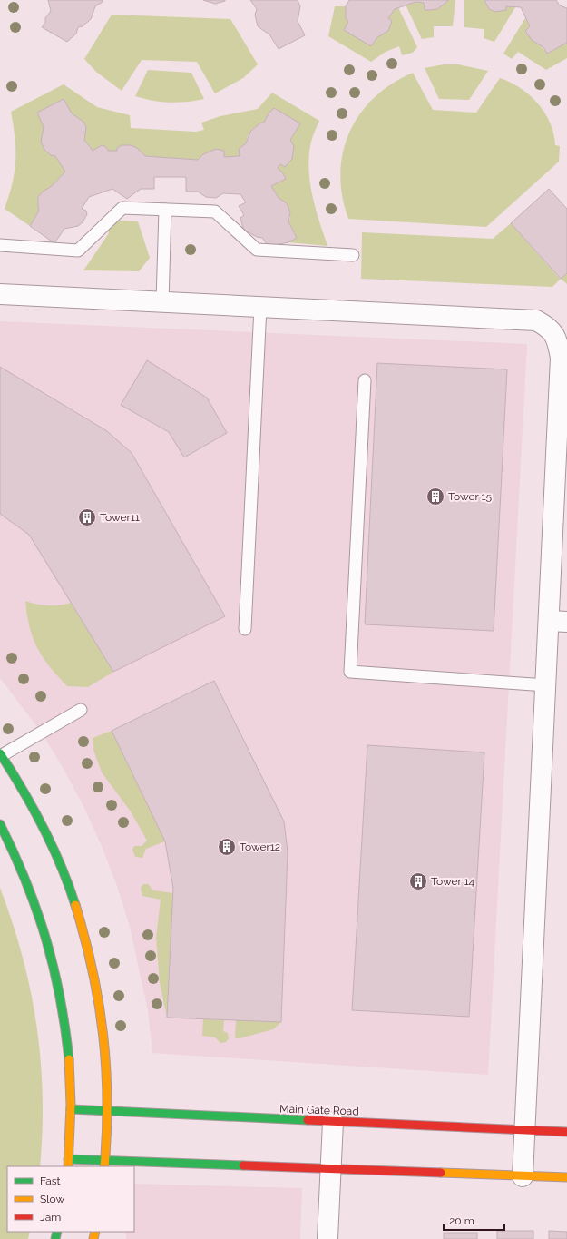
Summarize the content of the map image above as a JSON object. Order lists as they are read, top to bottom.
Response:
{
  "streets": {
    "street": ["Main Gate Road"]
  },
  "places": {
    "building": [
      "Tower 15",
      "Tower11",
      "Tower12",
      "Tower 14"
    ]
  },
  "legend": ["Fast", "Slow", "Jam"],
  "scale_bar": "20 m"
}
